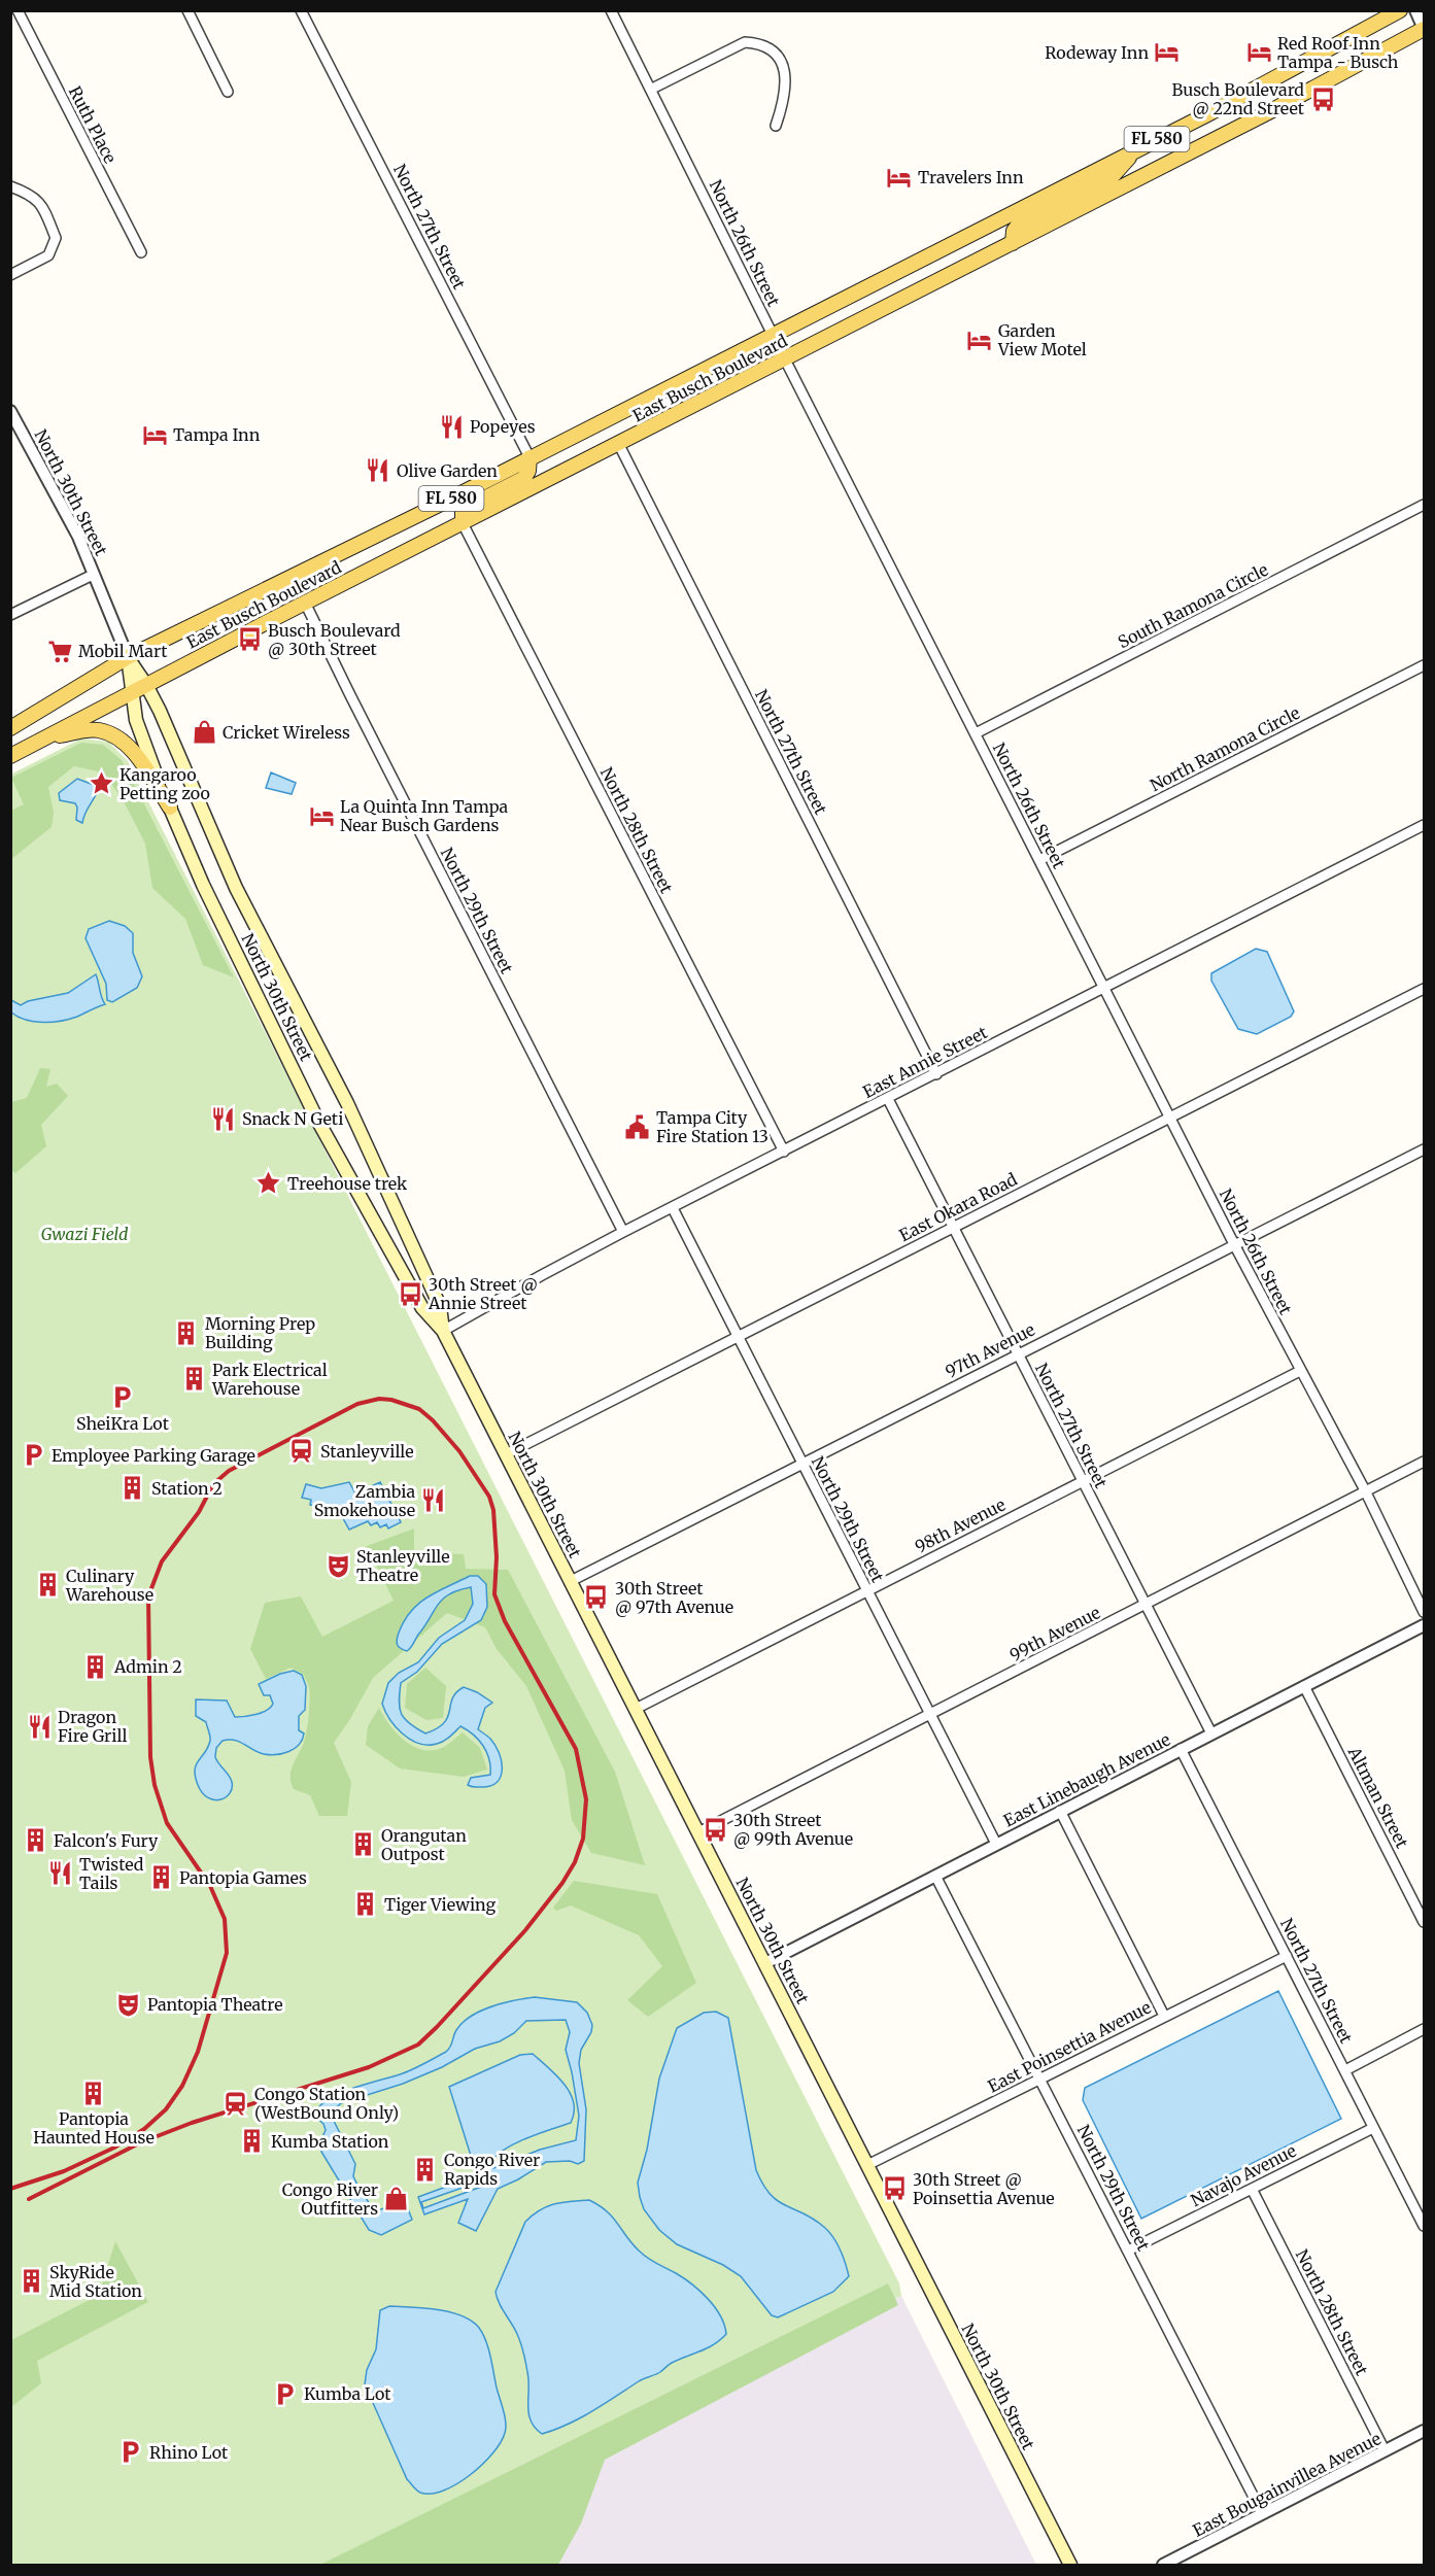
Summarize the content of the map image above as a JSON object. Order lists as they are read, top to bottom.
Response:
{
  "streets": {
    "main road": ["FL 580", "East Busch Boulevard", "North 30th Street"],
    "street": [
      "Ruth Place",
      "North 27th Street",
      "North 26th Street",
      "South Ramona Circle",
      "North Ramona Circle",
      "North 28th Street",
      "North 29th Street",
      "East Annie Street",
      "East Okara Road",
      "97th Avenue",
      "98th Avenue",
      "99th Avenue",
      "East Linebaugh Avenue",
      "Altman Street",
      "East Poinsettia Avenue",
      "Navajo Avenue",
      "East Bougainvillea Avenue"
    ]
  },
  "crossings": [
    ["North 27th Street", "East Busch Boulevard"],
    ["North 27th Street", "East Annie Street"],
    ["North 27th Street", "East Okara Road"],
    ["North 27th Street", "97th Avenue"],
    ["North 27th Street", "98th Avenue"],
    ["North 27th Street", "99th Avenue"],
    ["North 27th Street", "East Linebaugh Avenue"],
    ["North 27th Street", "East Poinsettia Avenue"],
    ["North 27th Street", "Navajo Avenue"],
    ["North 26th Street", "East Busch Boulevard"],
    ["North 26th Street", "South Ramona Circle"],
    ["North 26th Street", "North Ramona Circle"],
    ["North 26th Street", "East Annie Street"],
    ["North 26th Street", "East Okara Road"],
    ["North 26th Street", "97th Avenue"],
    ["North 26th Street", "98th Avenue"],
    ["North 26th Street", "99th Avenue"],
    ["East Busch Boulevard", "North 30th Street"],
    ["East Busch Boulevard", "North 28th Street"],
    ["East Busch Boulevard", "North 29th Street"],
    ["North 30th Street", "East Annie Street"],
    ["North 30th Street", "East Okara Road"],
    ["North 30th Street", "97th Avenue"],
    ["North 30th Street", "98th Avenue"],
    ["North 30th Street", "99th Avenue"],
    ["North 30th Street", "East Linebaugh Avenue"],
    ["North 30th Street", "East Poinsettia Avenue"],
    ["North 28th Street", "East Annie Street"],
    ["North 28th Street", "Navajo Avenue"],
    ["North 28th Street", "East Bougainvillea Avenue"],
    ["North 29th Street", "East Annie Street"],
    ["North 29th Street", "East Okara Road"],
    ["North 29th Street", "97th Avenue"],
    ["North 29th Street", "98th Avenue"],
    ["North 29th Street", "99th Avenue"],
    ["North 29th Street", "East Linebaugh Avenue"],
    ["North 29th Street", "East Poinsettia Avenue"],
    ["North 29th Street", "Navajo Avenue"],
    ["North 29th Street", "East Bougainvillea Avenue"],
    ["East Linebaugh Avenue", "Altman Street"]
  ],
  "parks": ["Gwazi Field"],
  "places": {
    "hotel": [
      "Rodeway Inn",
      "Red Roof Inn Tampa - Busch",
      "Travelers Inn",
      "Garden View Motel",
      "Tampa Inn",
      "La Quinta Inn Tampa Near Busch Gardens"
    ],
    "bus stop": [
      "Busch Boulevard @ 22nd Street",
      "Busch Boulevard @ 30th Street",
      "30th Street @ Annie Street",
      "30th Street @ 97th Avenue",
      "30th Street @ 99th Avenue",
      "30th Street @ Poinsettia Avenue"
    ],
    "restaurant": [
      "Popeyes",
      "Olive Garden",
      "Snack N Geti",
      "Zambia Smokehouse",
      "Dragon Fire Grill",
      "Twisted Tails"
    ],
    "supermarket": ["Mobil Mart"],
    "shop": ["Cricket Wireless", "Congo River Outfitters"],
    "place": ["Kangaroo Petting zoo", "Treehouse trek"],
    "public building": ["Tampa City Fire Station 13"],
    "building": [
      "Morning Prep Building",
      "Park Electrical Warehouse",
      "Station 2",
      "Culinary Warehouse",
      "Admin 2",
      "Falcon's Fury",
      "Orangutan Outpost",
      "Pantopia Games",
      "Tiger Viewing",
      "Pantopia Haunted House",
      "Kumba Station",
      "Congo River Rapids",
      "SkyRide Mid Station"
    ],
    "parking": [
      "SheiKra Lot",
      "Employee Parking Garage",
      "Kumba Lot",
      "Rhino Lot"
    ],
    "station": ["Stanleyville", "Congo Station (WestBound Only)"],
    "theatre": ["Stanleyville Theatre", "Pantopia Theatre"]
  }
}
